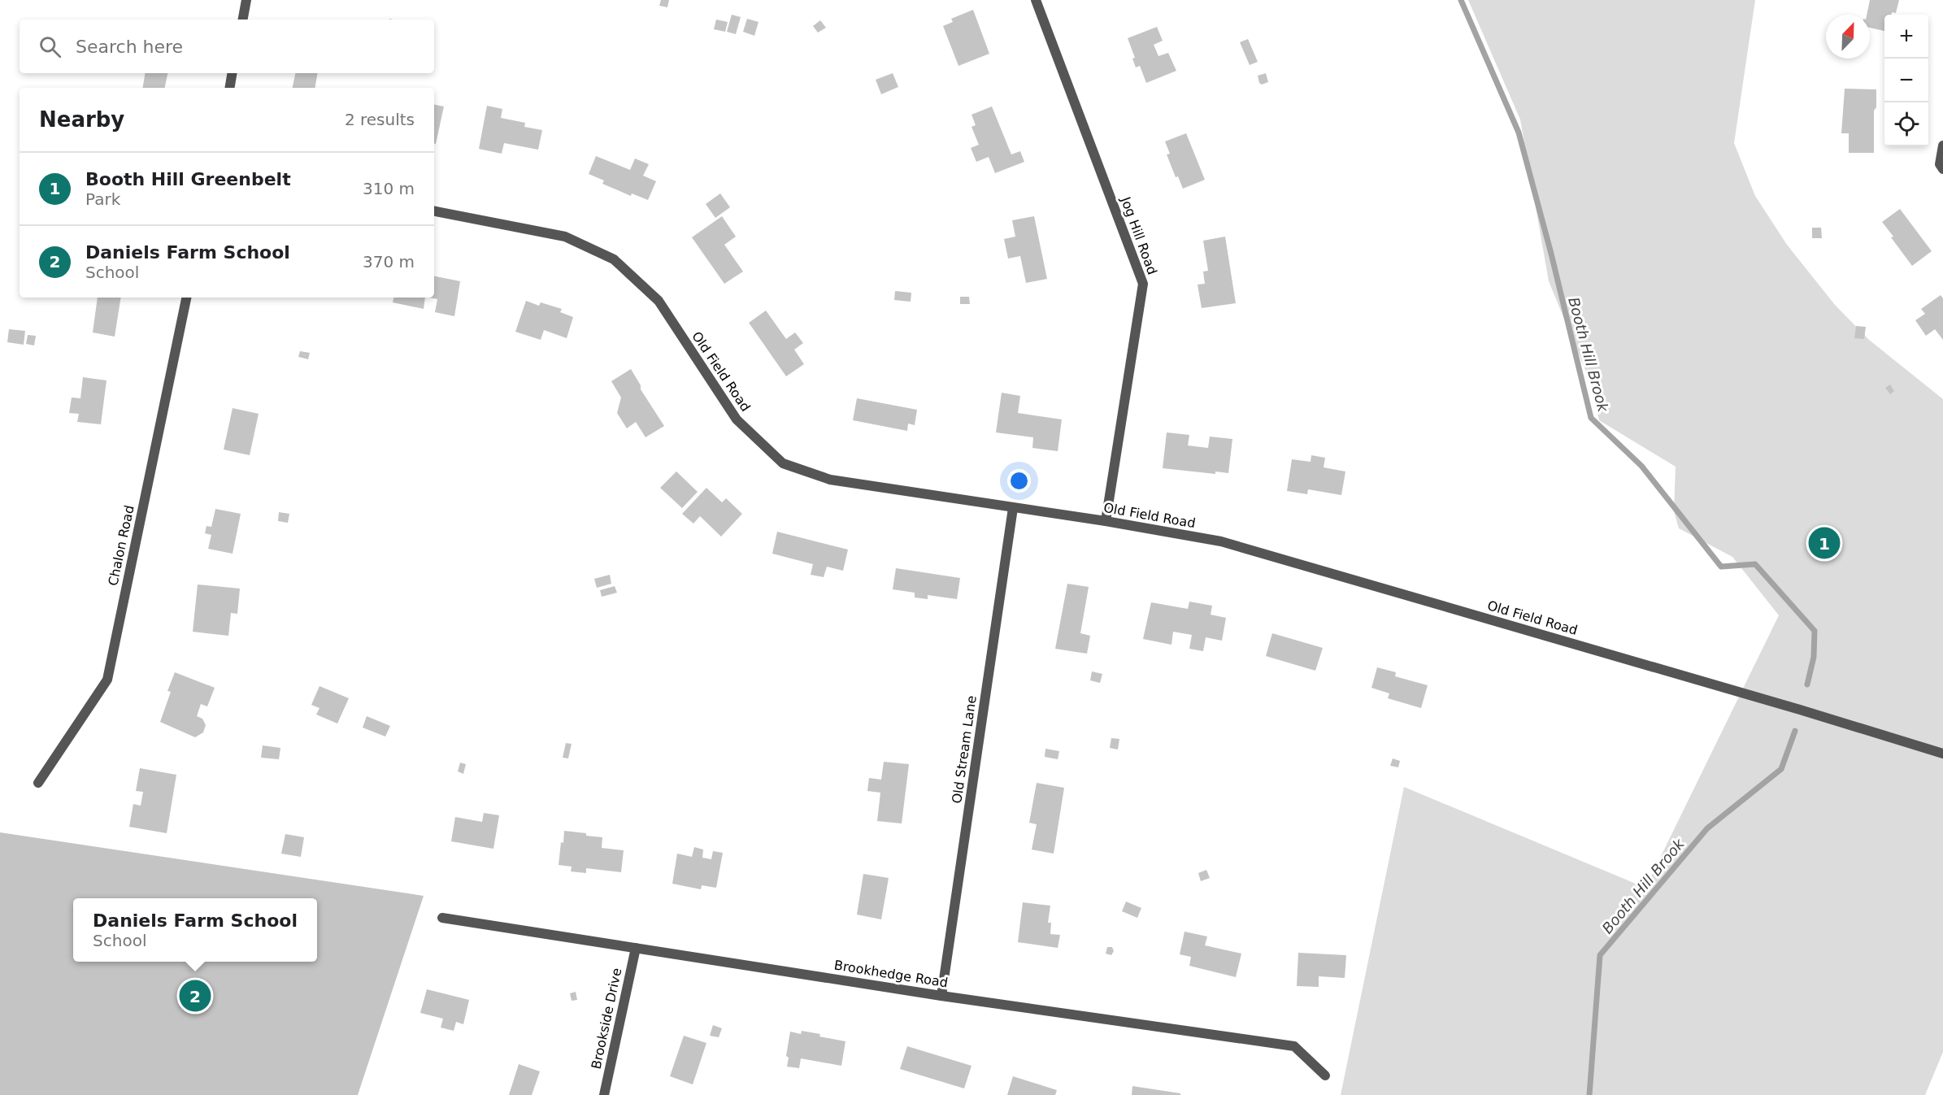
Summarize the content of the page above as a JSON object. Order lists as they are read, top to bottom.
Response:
{
  "streets": {
    "street": [
      "Jog Hill Road",
      "Old Field Road",
      "Chalon Road",
      "Old Stream Lane",
      "Brookhedge Road",
      "Brookside Drive"
    ]
  },
  "crossings": [
    ["Jog Hill Road", "Old Field Road"],
    ["Old Field Road", "Old Stream Lane"],
    ["Old Stream Lane", "Brookhedge Road"],
    ["Brookhedge Road", "Brookside Drive"]
  ],
  "water": ["Booth Hill Brook"],
  "north": "top right",
  "page": {
    "map_buttons": ["+", "−"],
    "search": "Search here",
    "heading": ["Nearby", "2 results"],
    "list": [
      {
        "mark": "1",
        "name": "Booth Hill Greenbelt",
        "note": "Park",
        "value": "310 m"
      },
      {
        "mark": "2",
        "name": "Daniels Farm School",
        "note": "School",
        "value": "370 m"
      }
    ],
    "pins": ["1", "2"],
    "popup": ["Daniels Farm School", "School"]
  }
}
